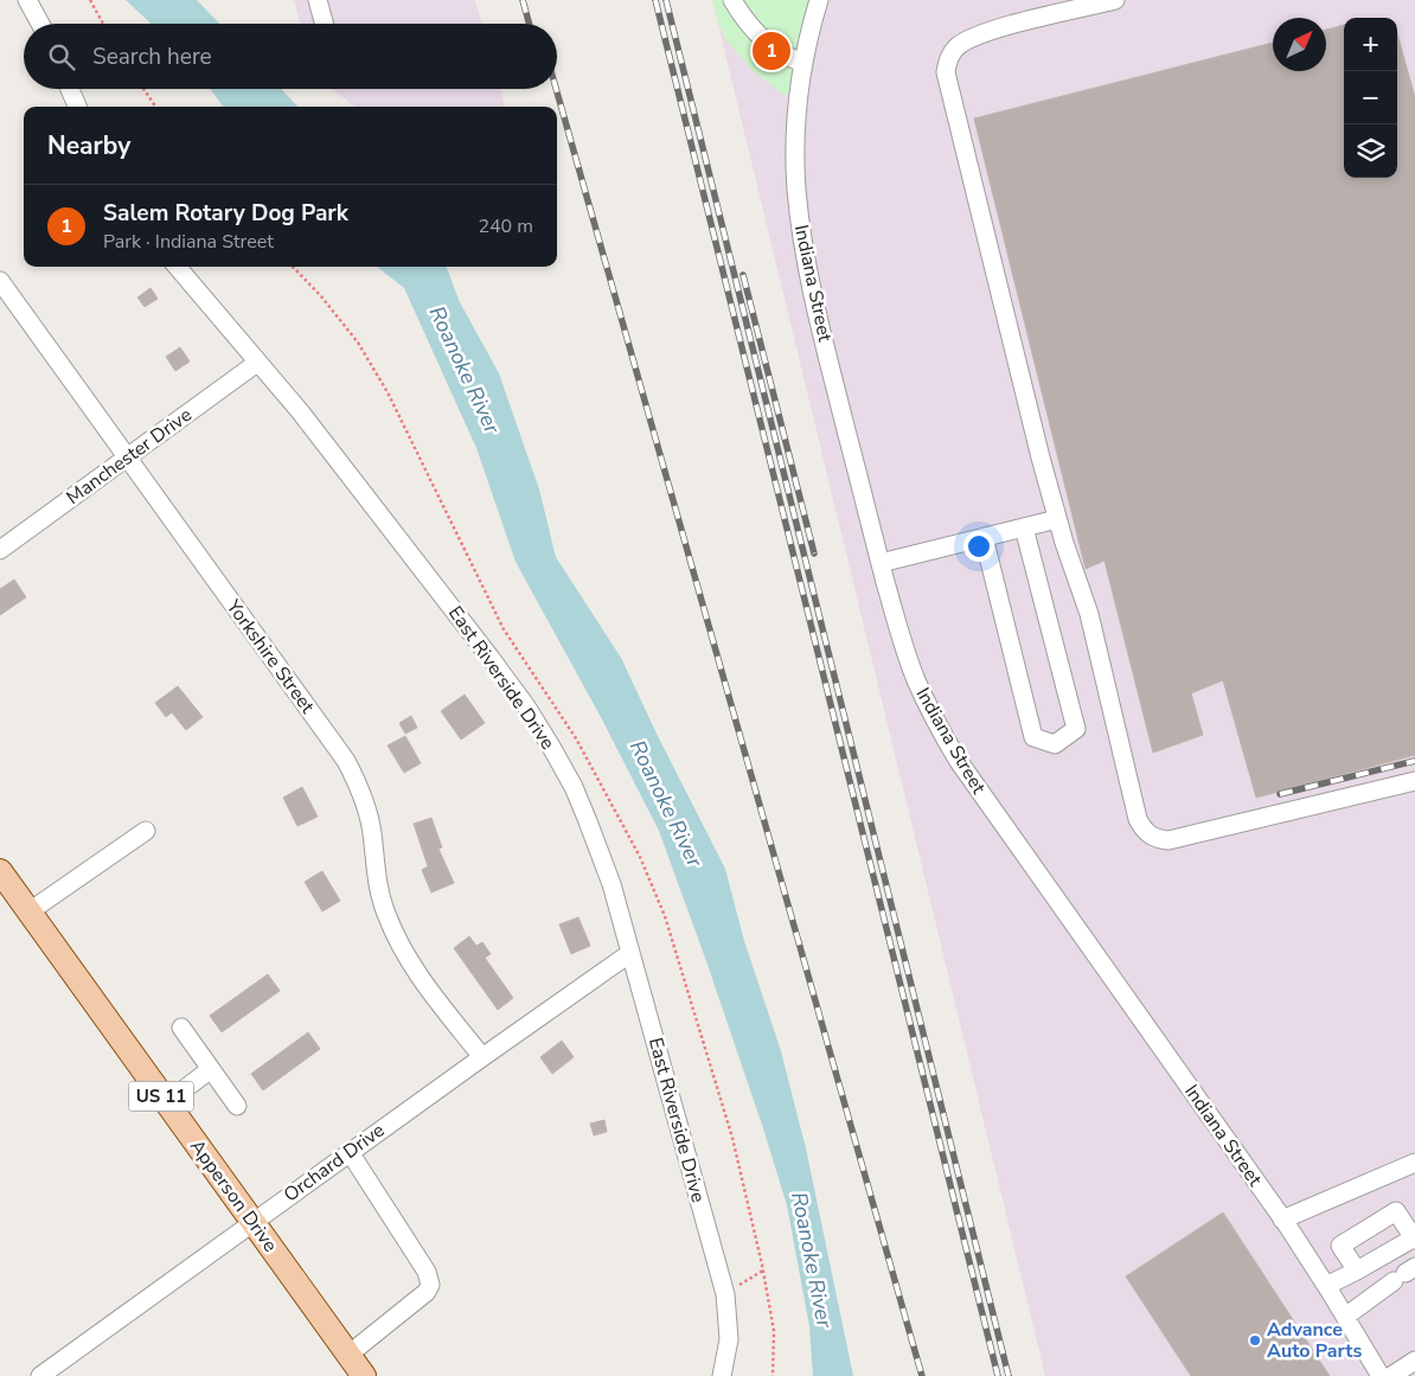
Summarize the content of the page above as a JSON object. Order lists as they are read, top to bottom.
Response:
{
  "streets": {
    "main road": ["US 11", "Apperson Drive"],
    "street": [
      "Indiana Street",
      "Manchester Drive",
      "Yorkshire Street",
      "East Riverside Drive",
      "Orchard Drive"
    ]
  },
  "crossings": [
    ["Manchester Drive", "Yorkshire Street"],
    ["Manchester Drive", "East Riverside Drive"],
    ["Yorkshire Street", "Orchard Drive"],
    ["East Riverside Drive", "Orchard Drive"],
    ["Orchard Drive", "Apperson Drive"]
  ],
  "water": ["Roanoke River"],
  "places": ["Advance Auto Parts"],
  "north": "top right",
  "page": {
    "map_buttons": ["+", "−"],
    "search": "Search here",
    "pins": "1",
    "heading": "Nearby",
    "list": [
      {
        "mark": "1",
        "name": "Salem Rotary Dog Park",
        "note": "Park · Indiana Street",
        "value": "240 m"
      }
    ]
  }
}
